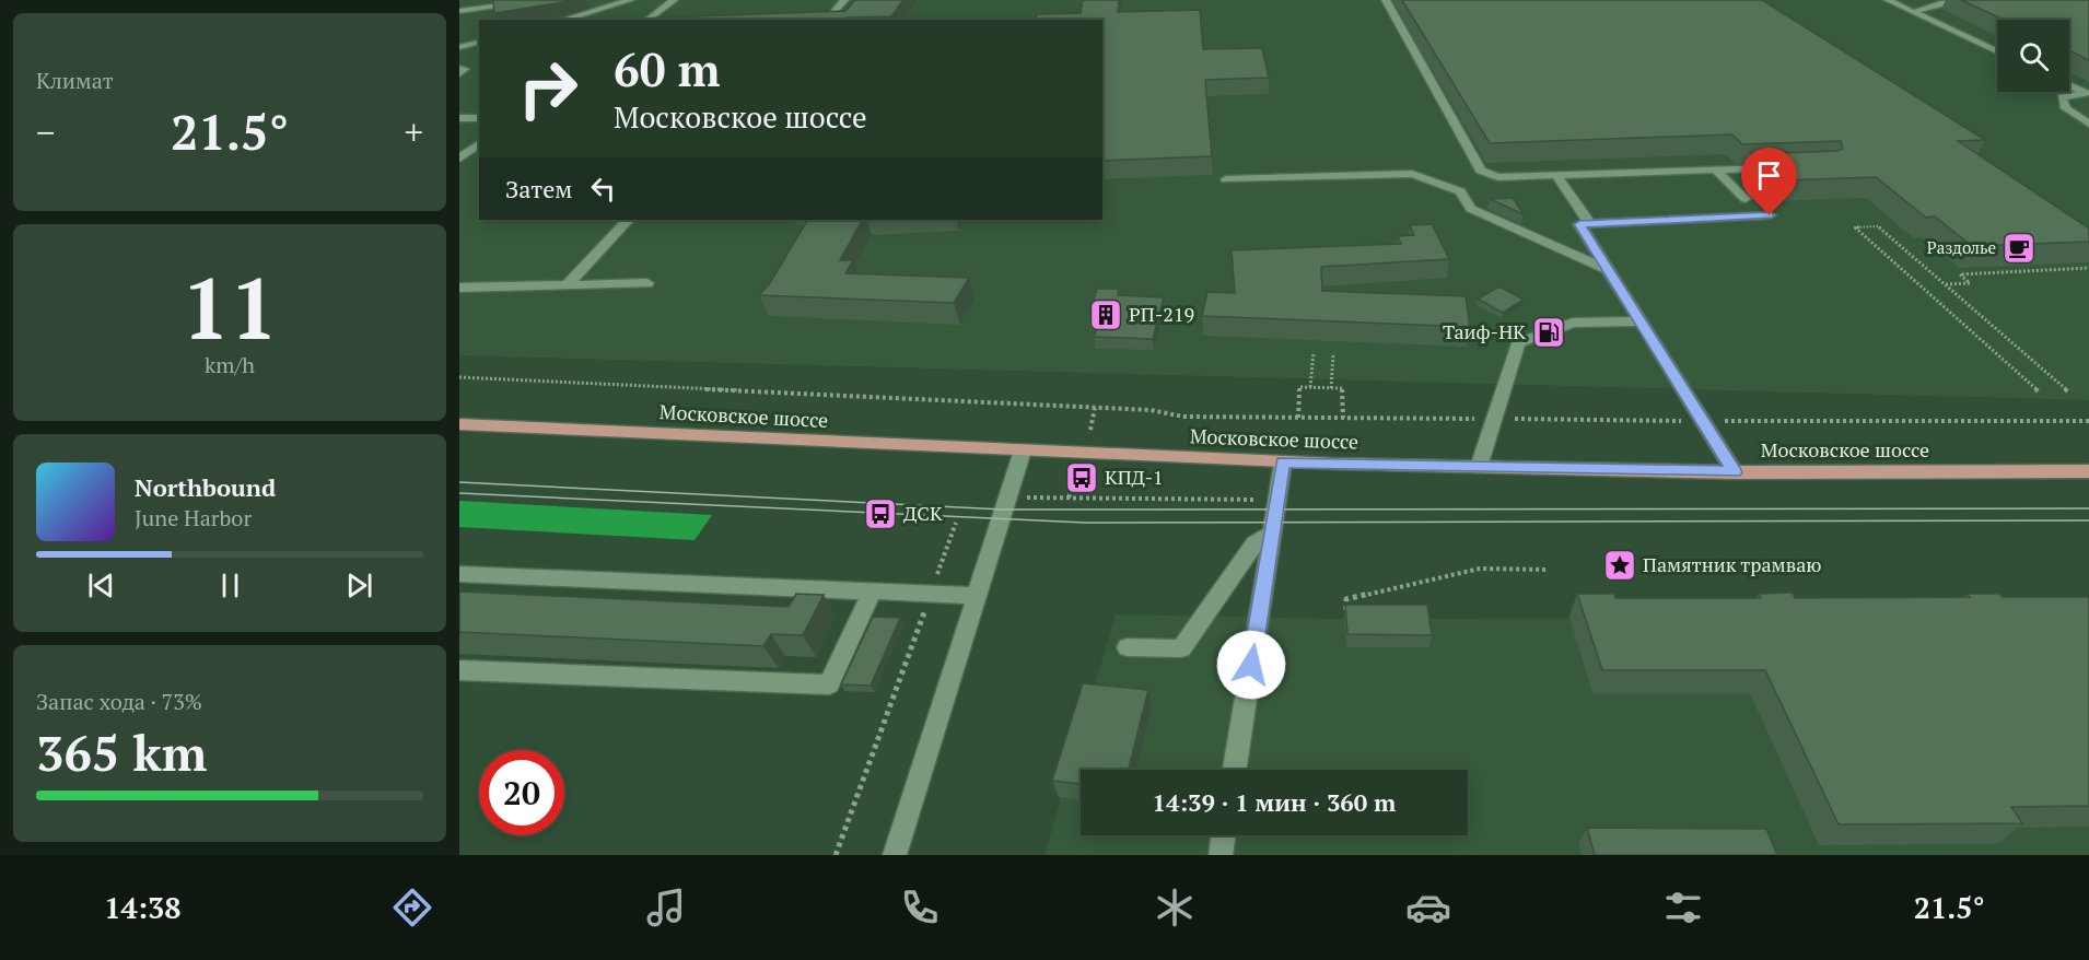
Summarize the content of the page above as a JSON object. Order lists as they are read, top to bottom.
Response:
{
  "streets": {
    "main road": ["Московское шоссе"]
  },
  "places": {
    "cafe": ["Раздолье"],
    "building": ["РП-219"],
    "fuel station": ["Таиф-НК"],
    "bus stop": ["КПД-1", "ДСК"],
    "place": ["Памятник трамваю"]
  },
  "page": {
    "tile": [
      "Климат",
      ["11", "km/h"],
      ["Запас хода · 73%", "365 km"]
    ],
    "turn": ["60 m", "Московское шоссе"],
    "heat": ["−", "21.5°", "+"],
    "then": "Затем",
    "song": ["Northbound", "June Harbor"],
    "limit": "20",
    "trip": "14:39 · 1 мин · 360 m",
    "tabs": ["14:38", "21.5°"]
  }
}
